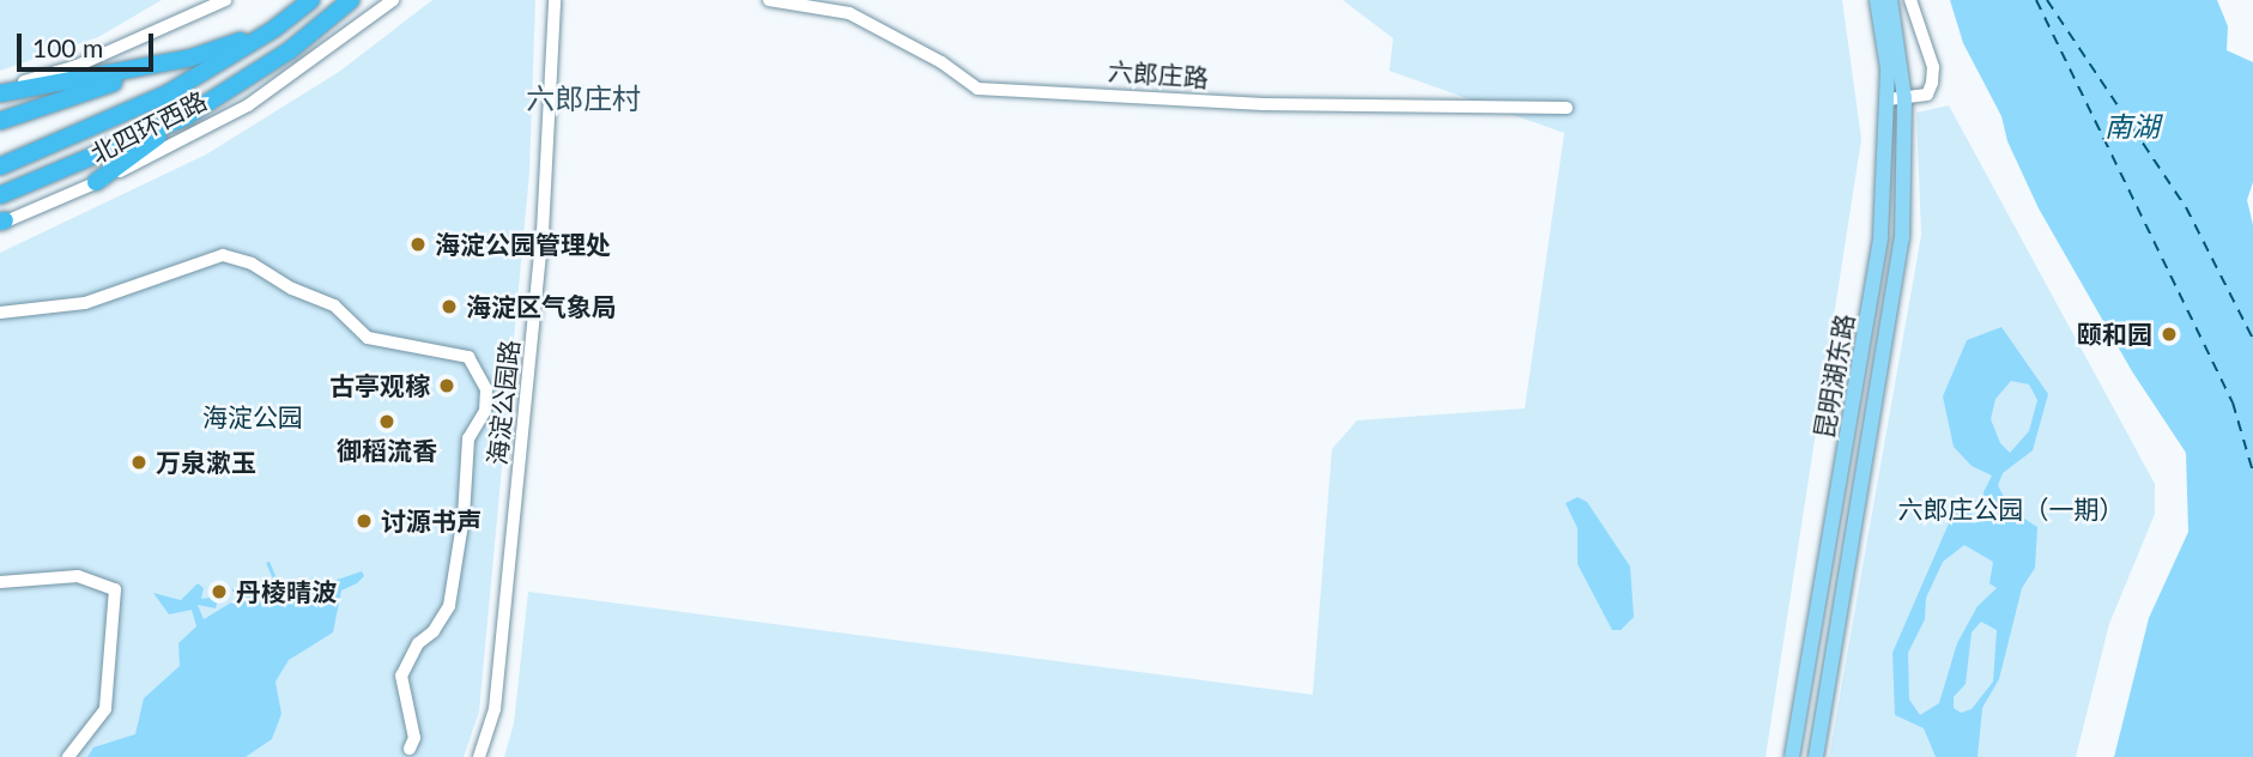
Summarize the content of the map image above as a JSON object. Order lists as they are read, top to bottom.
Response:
{
  "streets": {
    "highway": ["北四环西路"],
    "main road": ["昆明湖东路"],
    "street": ["六郎庄路", "海淀公园路"]
  },
  "districts": ["六郎庄村"],
  "water": ["南湖"],
  "parks": ["海淀公园", "六郎庄公园（一期）"],
  "places": [
    "海淀公园管理处",
    "海淀区气象局",
    "颐和园",
    "古亭观稼",
    "御稻流香",
    "万泉漱玉",
    "讨源书声",
    "丹棱晴波"
  ],
  "scale_bar": "100 m"
}
